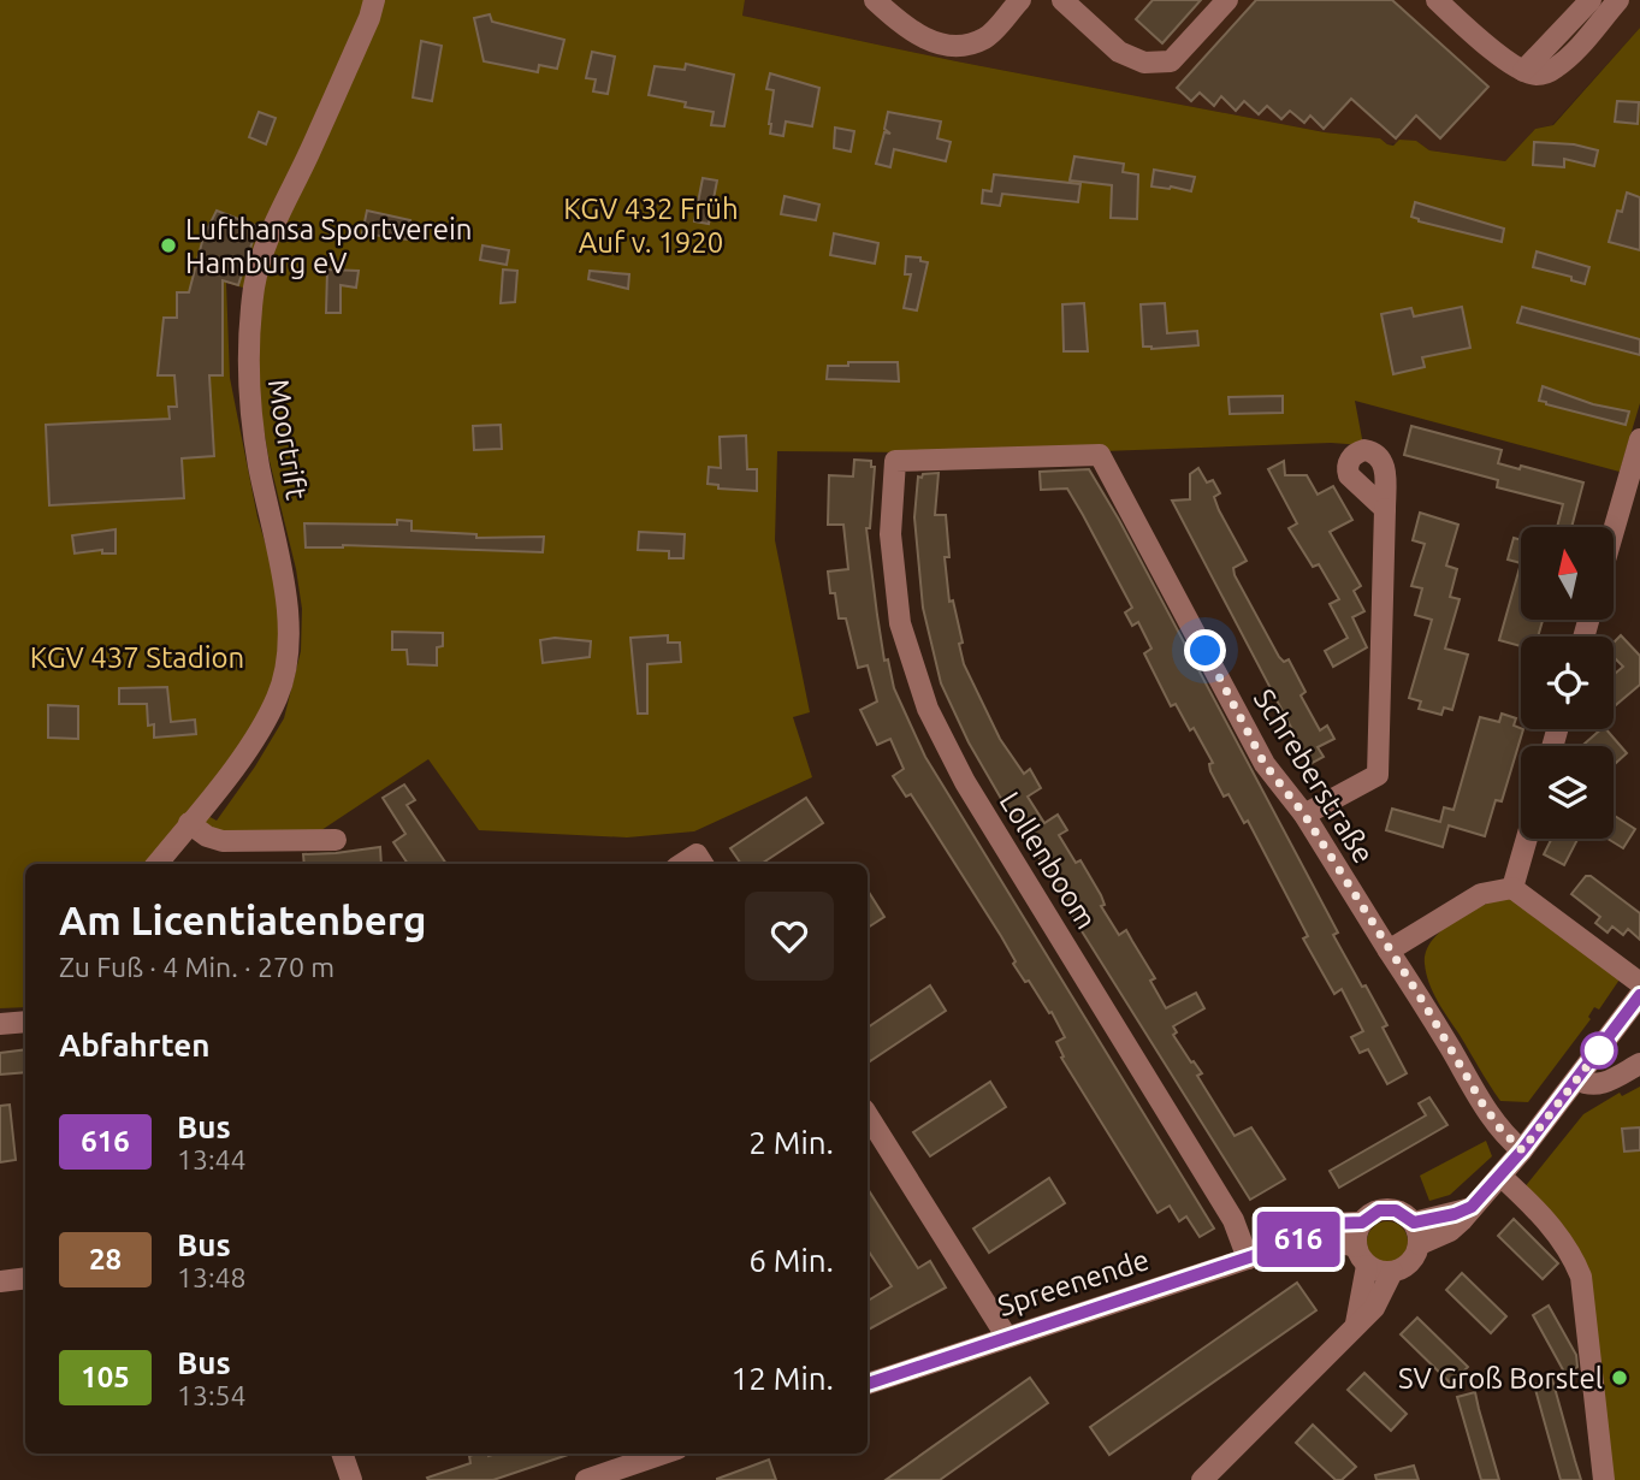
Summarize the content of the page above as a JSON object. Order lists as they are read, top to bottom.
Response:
{
  "streets": {
    "street": [
      "Moortrift",
      "Schreberstraße",
      "Lollenboom",
      "Spreenende"
    ]
  },
  "crossings": [
    ["Schreberstraße", "Lollenboom"],
    ["Lollenboom", "Spreenende"]
  ],
  "parks": ["KGV 432 Früh Auf v. 1920", "KGV 437 Stadion"],
  "places": ["Lufthansa Sportverein Hamburg eV", "SV Groß Borstel"],
  "lines": ["bus line 616"],
  "north": "top",
  "page": {
    "on_map": "616",
    "heading": [
      ["Am Licentiatenberg", "Zu Fuß · 4 Min. · 270 m"],
      "Abfahrten"
    ],
    "list": [
      {
        "mark": "616",
        "name": "Bus",
        "note": "13:44",
        "value": "2 Min."
      },
      {
        "mark": "28",
        "name": "Bus",
        "note": "13:48",
        "value": "6 Min."
      },
      {
        "mark": "105",
        "name": "Bus",
        "note": "13:54",
        "value": "12 Min."
      }
    ]
  }
}
